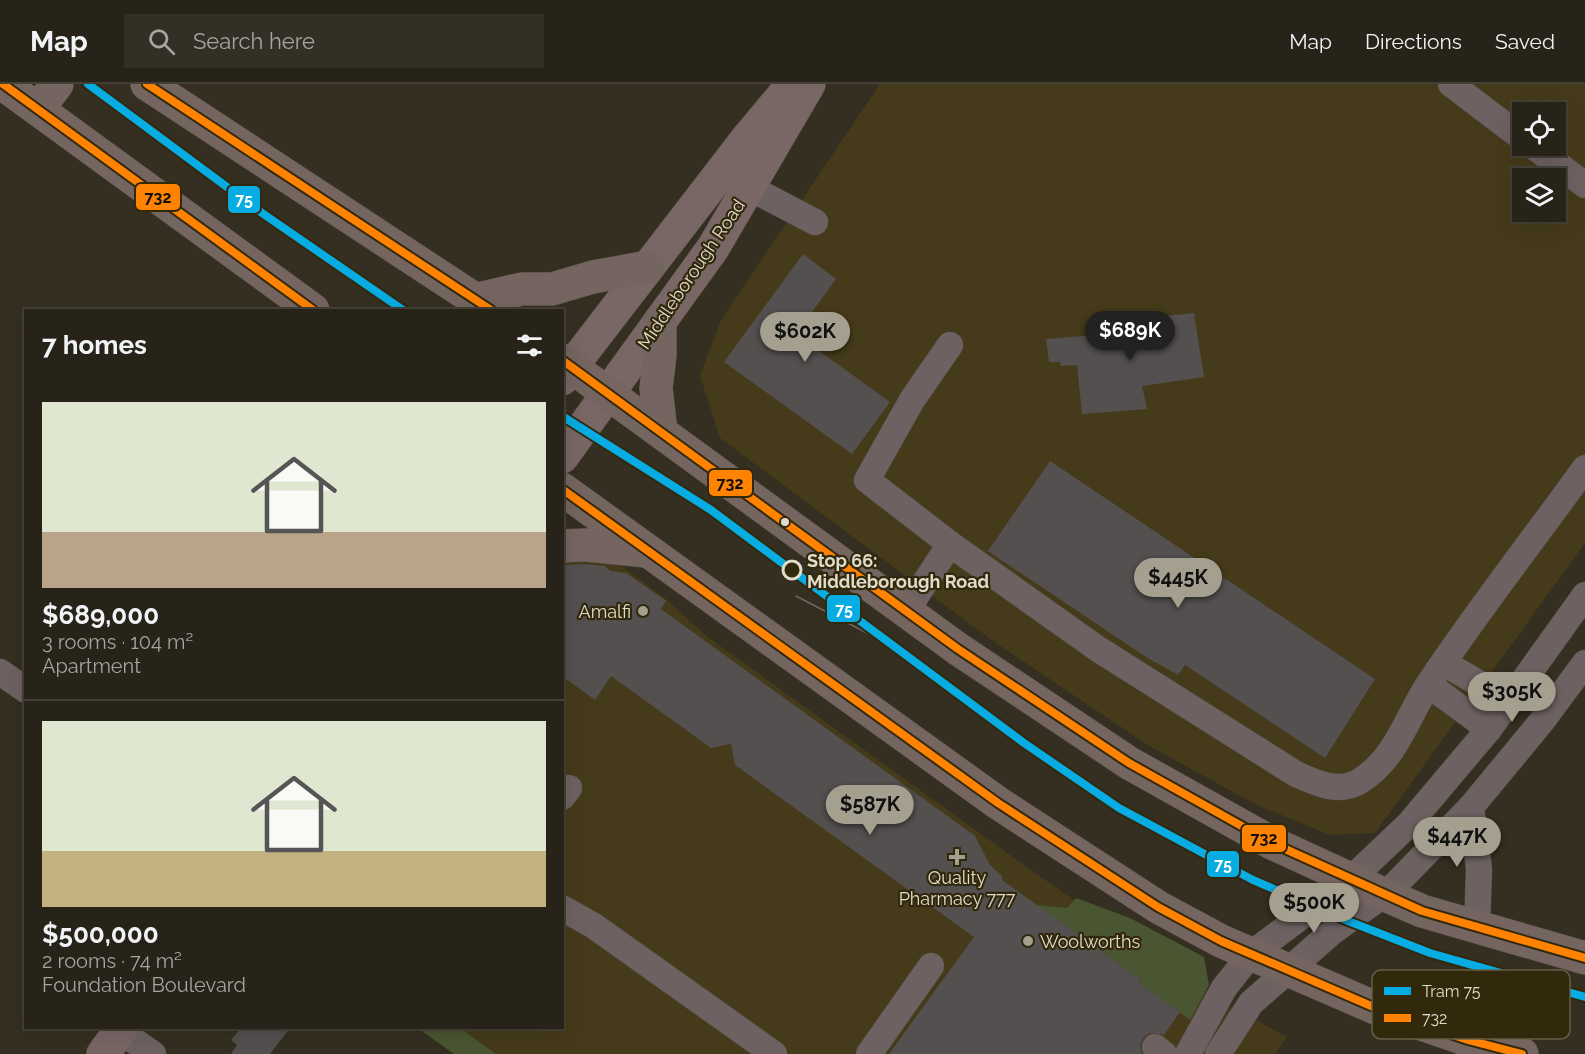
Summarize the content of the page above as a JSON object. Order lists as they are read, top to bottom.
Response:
{
  "streets": {
    "main road": ["Middleborough Road"]
  },
  "places": {
    "other": ["Stop 66: Middleborough Road", "Amalfi", "Woolworths"],
    "health": ["Quality Pharmacy 777"]
  },
  "lines": ["tram line 75", "transit line 732"],
  "legend": ["Tram 75", "732"],
  "page": {
    "header": "Map",
    "search": "Search here",
    "nav": ["Map", "Directions", "Saved"],
    "heading": "7 homes",
    "price": [
      "$689K",
      "$602K",
      "$445K",
      "$305K",
      "$587K",
      "$447K",
      "$500K"
    ],
    "list": [
      {
        "name": "$689,000",
        "note": "3 rooms · 104 m² · Apartment"
      },
      {
        "name": "$500,000",
        "note": "2 rooms · 74 m² · Foundation Boulevard"
      }
    ]
  }
}
